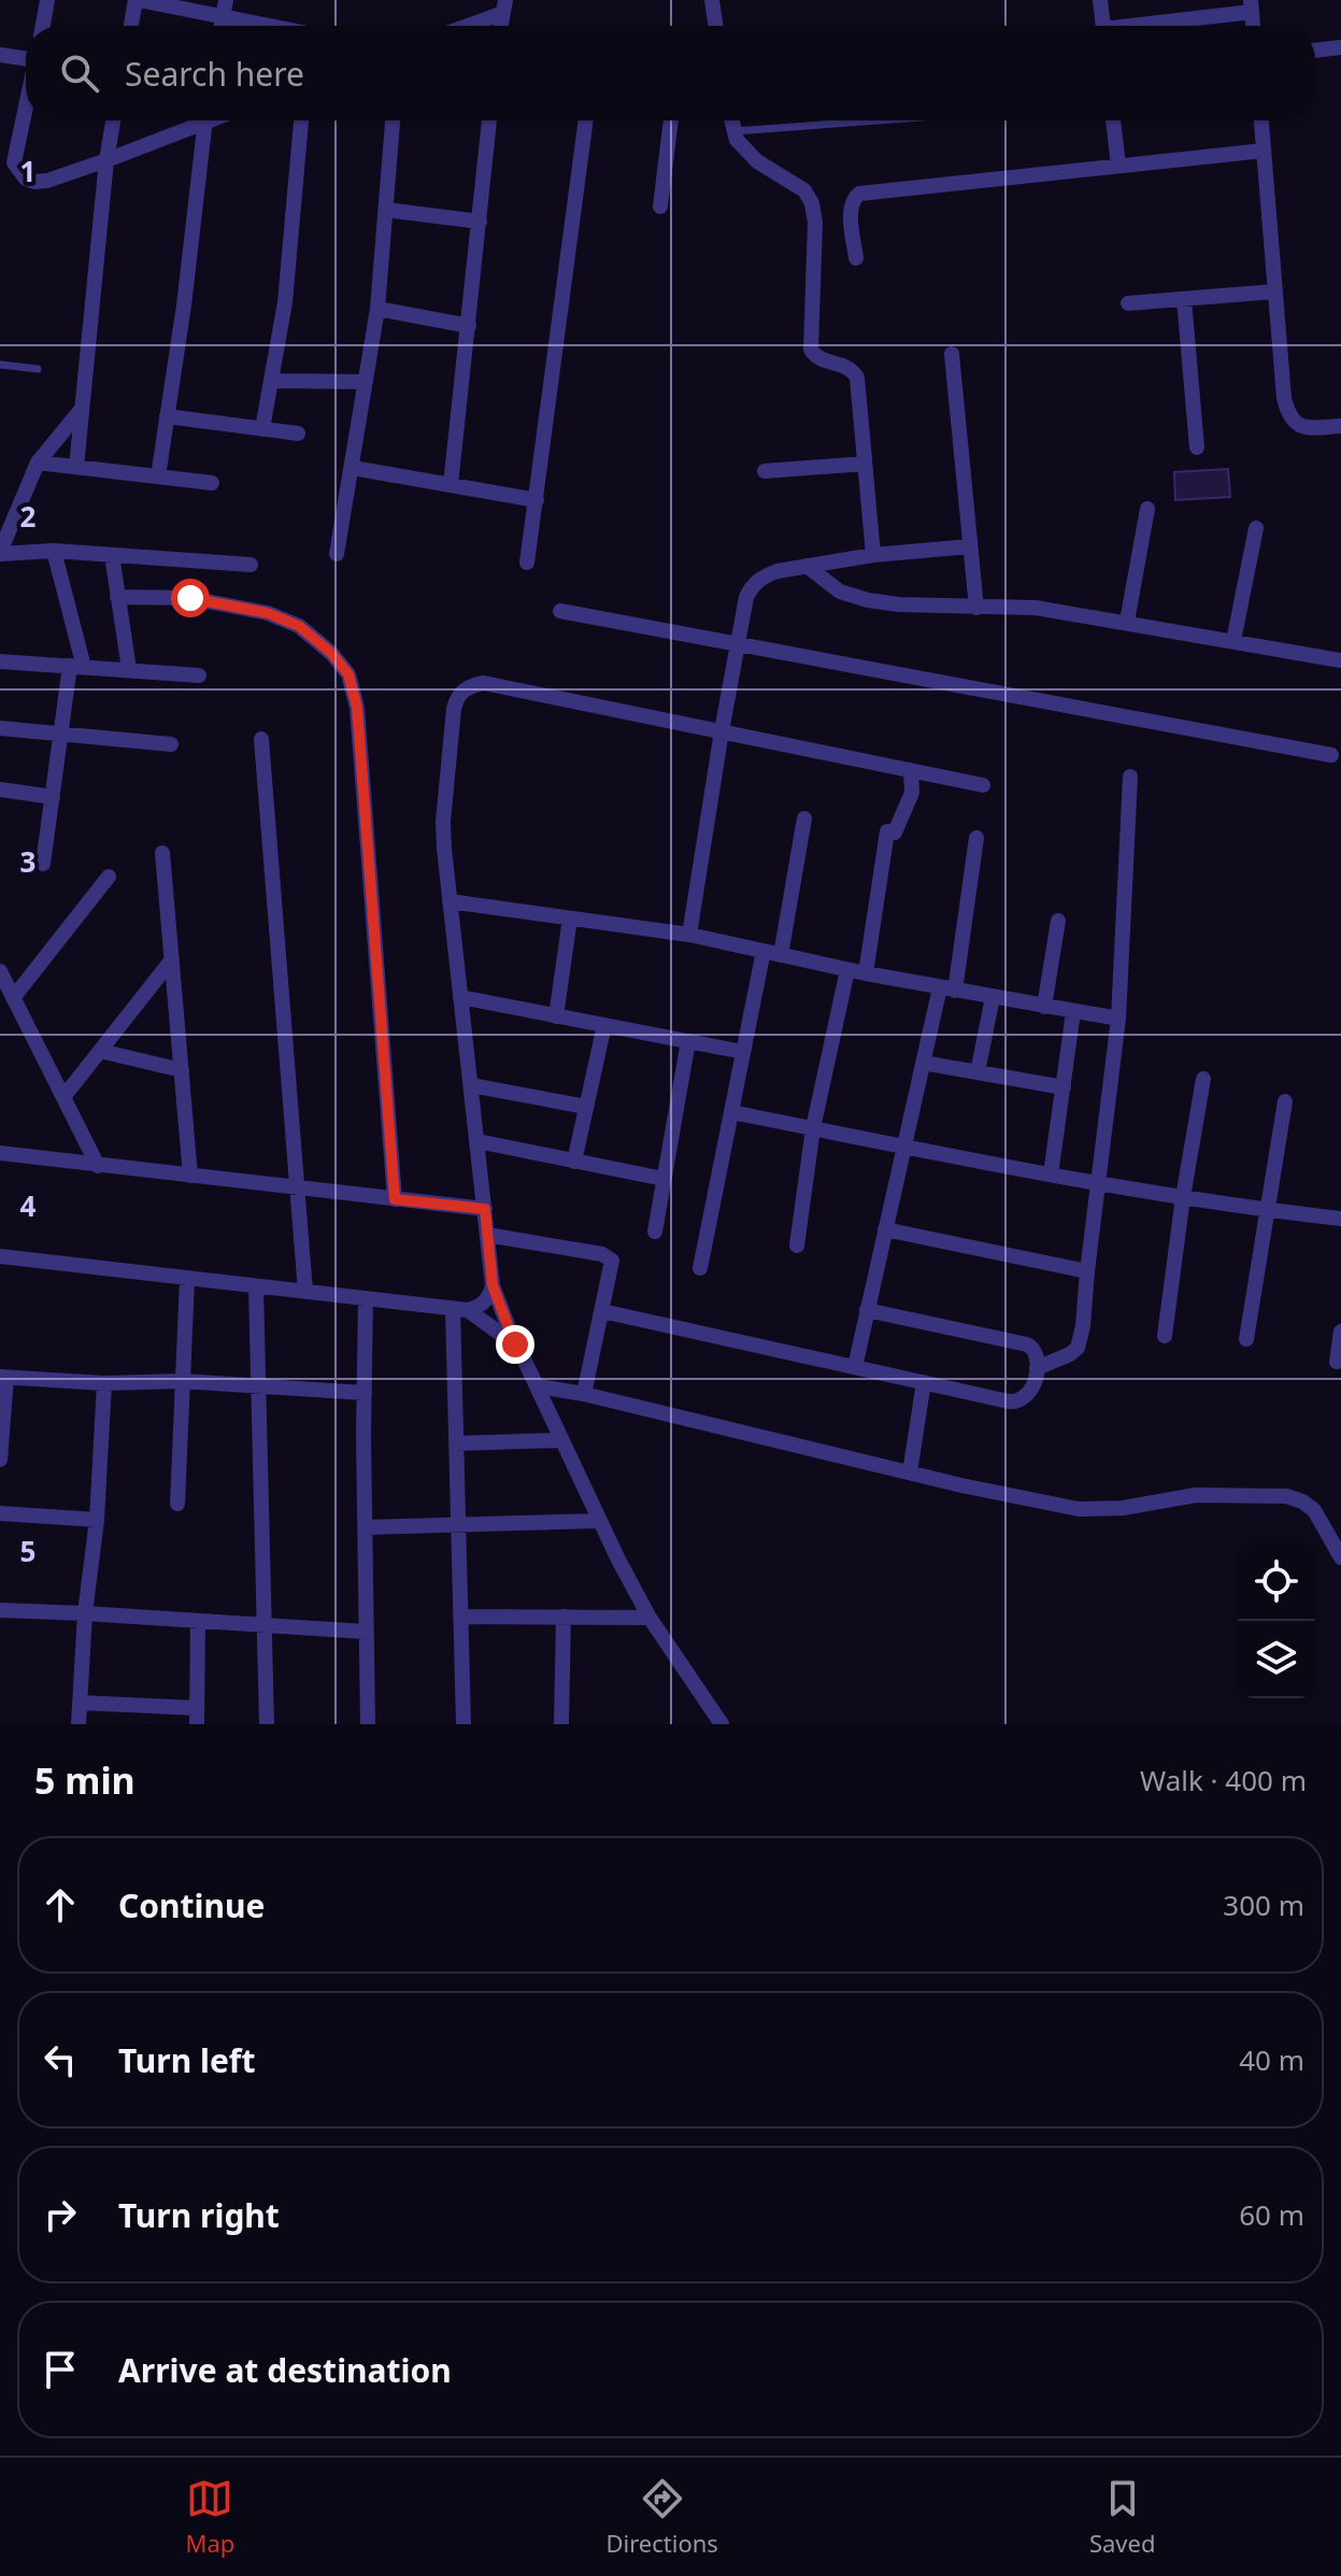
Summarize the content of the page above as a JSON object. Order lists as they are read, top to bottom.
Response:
{
  "page": {
    "search": "Search here",
    "heading": ["5 min", "Walk · 400 m"],
    "list": [
      ["Continue", "300 m"],
      ["Turn left", "40 m"],
      ["Turn right", "60 m"],
      "Arrive at destination"
    ],
    "nav": ["Map", "Directions", "Saved"]
  },
  "grid": {
    "rows": [
      "1",
      "2",
      "3",
      "4",
      "5"
    ]
  }
}
